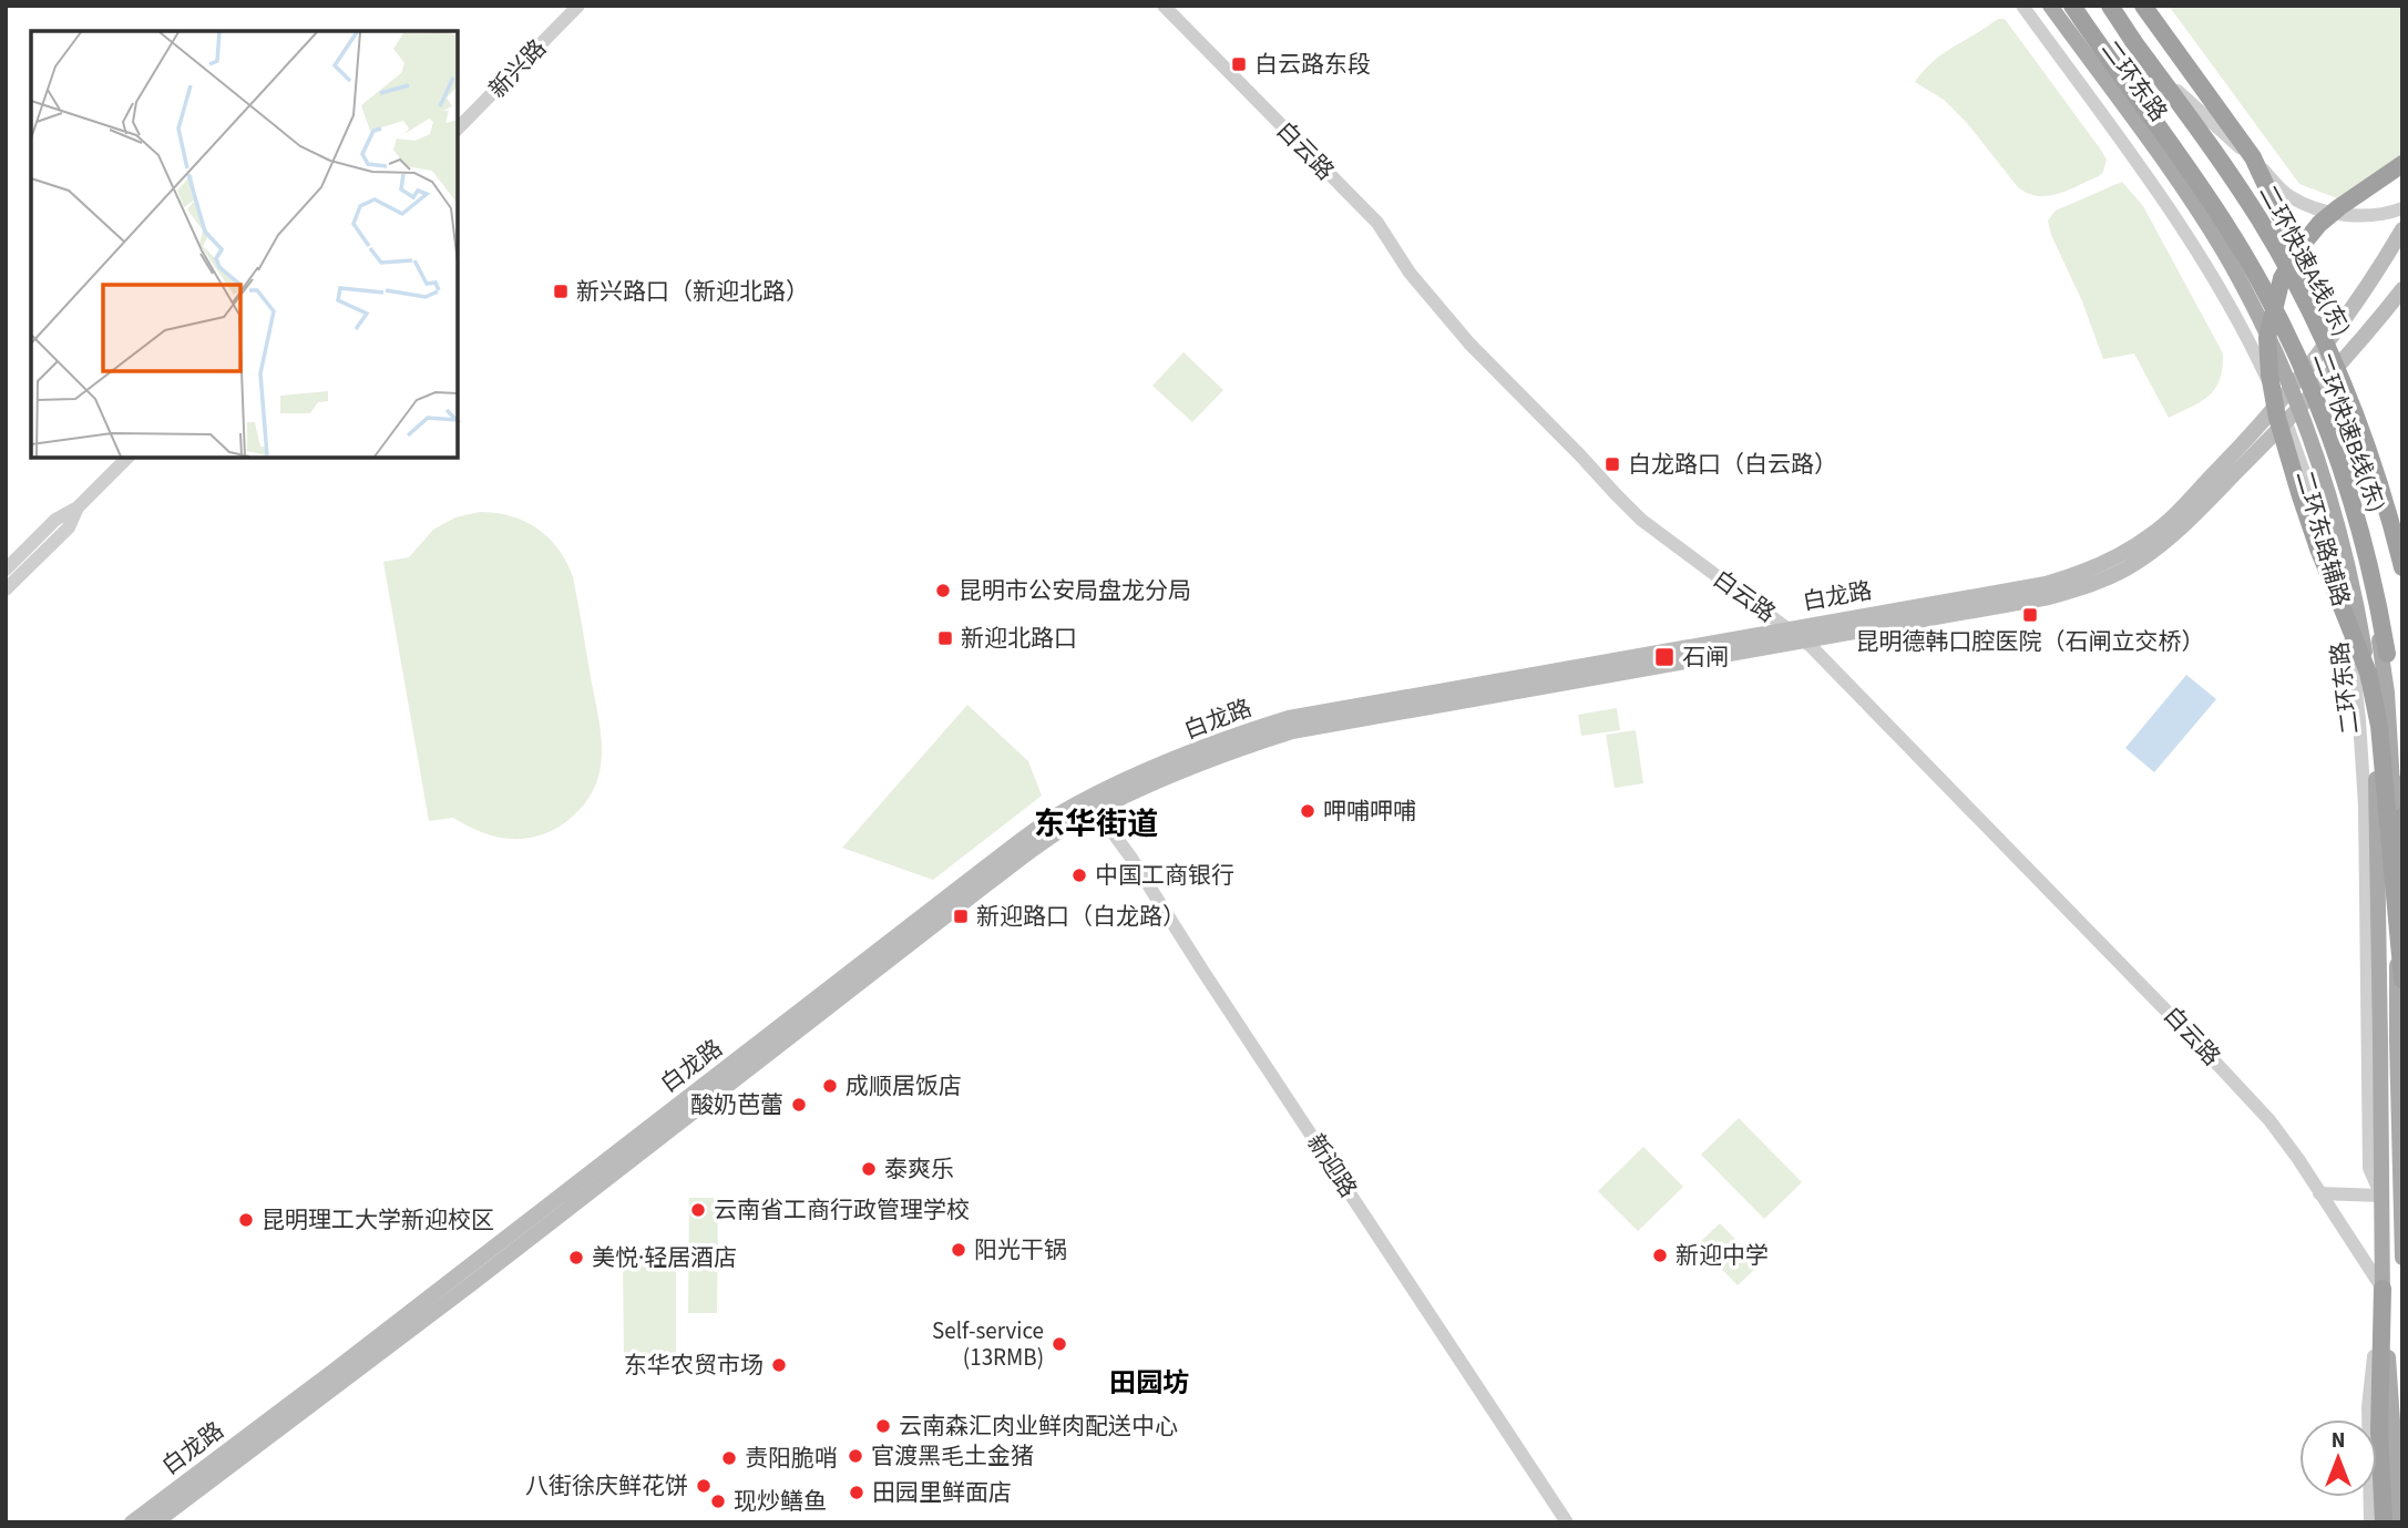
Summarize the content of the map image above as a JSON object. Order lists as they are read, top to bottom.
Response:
{
  "streets": {
    "highway": ["二环快速A线(东)", "二环快速B线(东)"],
    "main road": ["二环东路", "白龙路"],
    "street": [
      "新兴路",
      "白云路",
      "二环东路辅路",
      "新迎路"
    ]
  },
  "crossings": [
    ["二环东路", "二环快速B线(东)"],
    ["白云路", "白龙路"],
    ["二环东路辅路", "白龙路"],
    ["白龙路", "新迎路"]
  ],
  "districts": ["东华街道", "田园坊"],
  "places": {
    "transit": [
      "白云路东段",
      "新兴路口（新迎北路）",
      "白龙路口（白云路）",
      "昆明德韩口腔医院（石闸立交桥）",
      "新迎北路口",
      "石闸",
      "新迎路口（白龙路）"
    ],
    "other": [
      "昆明市公安局盘龙分局",
      "呷哺呷哺",
      "中国工商银行",
      "成顺居饭店",
      "酸奶芭蕾",
      "泰爽乐",
      "云南省工商行政管理学校",
      "昆明理工大学新迎校区",
      "阳光干锅",
      "新迎中学",
      "美悦·轻居酒店",
      "Self-service (13RMB)",
      "东华农贸市场",
      "云南森汇肉业鲜肉配送中心",
      "官渡黑毛土金猪",
      "责阳脆哨",
      "八街徐庆鲜花饼",
      "田园里鲜面店",
      "现炒鳝鱼"
    ]
  },
  "north": "top"
}
